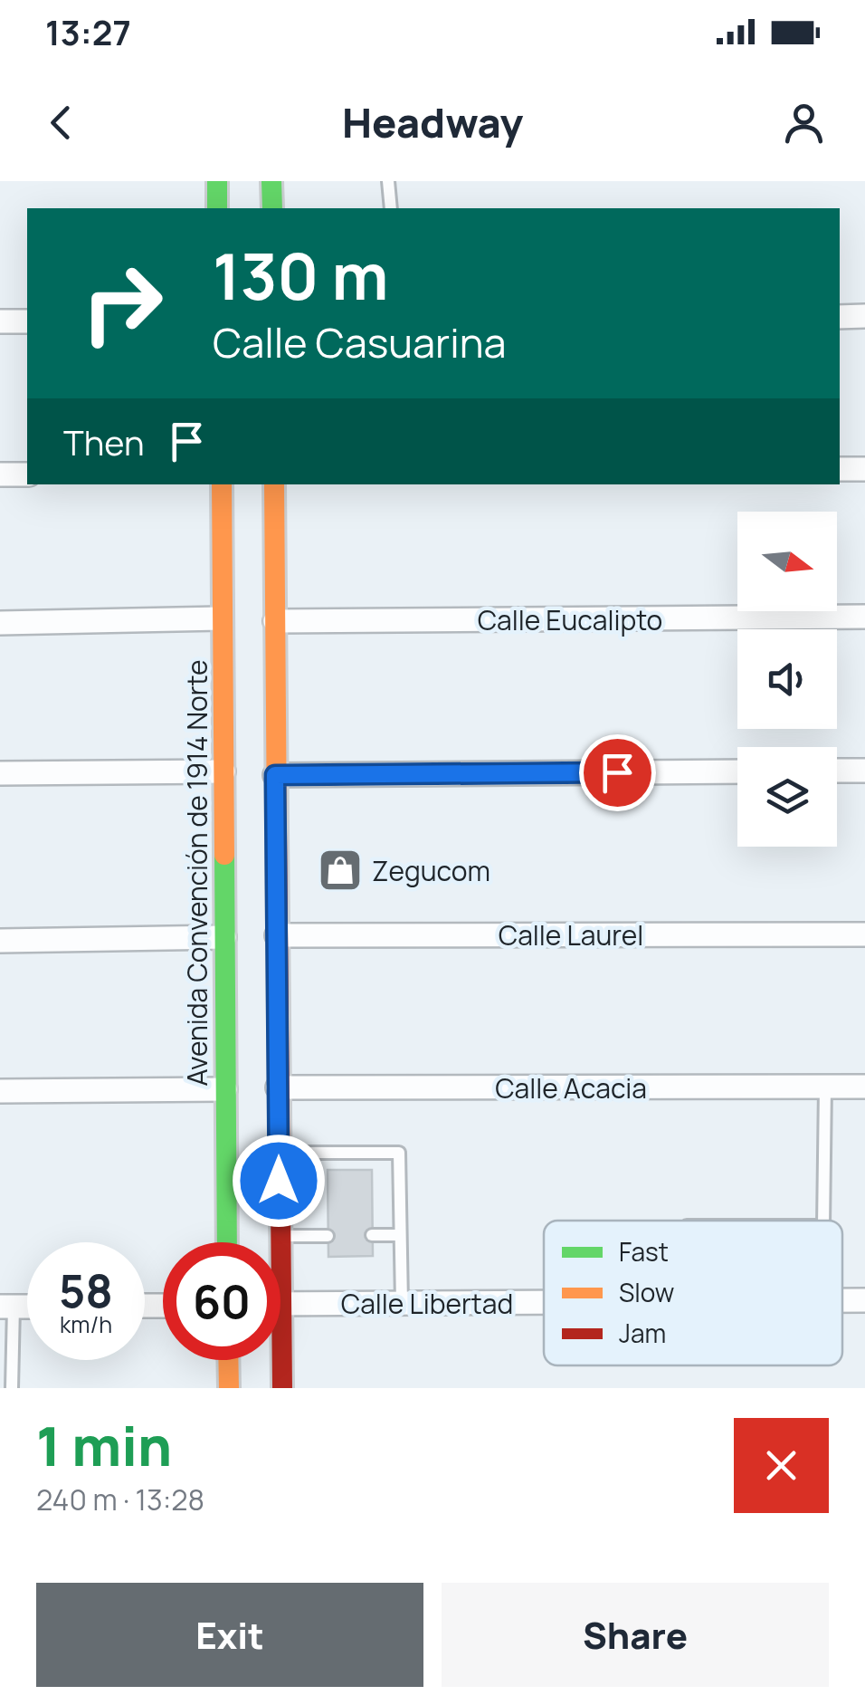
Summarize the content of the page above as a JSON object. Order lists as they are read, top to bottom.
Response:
{
  "streets": {
    "main road": ["Avenida Convención de 1914 Norte"],
    "street": [
      "Calle Eucalipto",
      "Calle Laurel",
      "Calle Acacia",
      "Calle Libertad"
    ]
  },
  "places": {
    "shop": ["Zegucom"]
  },
  "legend": ["Fast", "Slow", "Jam"],
  "north": "right",
  "page": {
    "status": "13:27",
    "header": "Headway",
    "turn": ["130 m", "Calle Casuarina"],
    "then": "Then",
    "speed": "58 km/h",
    "limit": "60",
    "heading": ["1 min", "240 m · 13:28"],
    "buttons": ["Exit", "Share"]
  }
}
